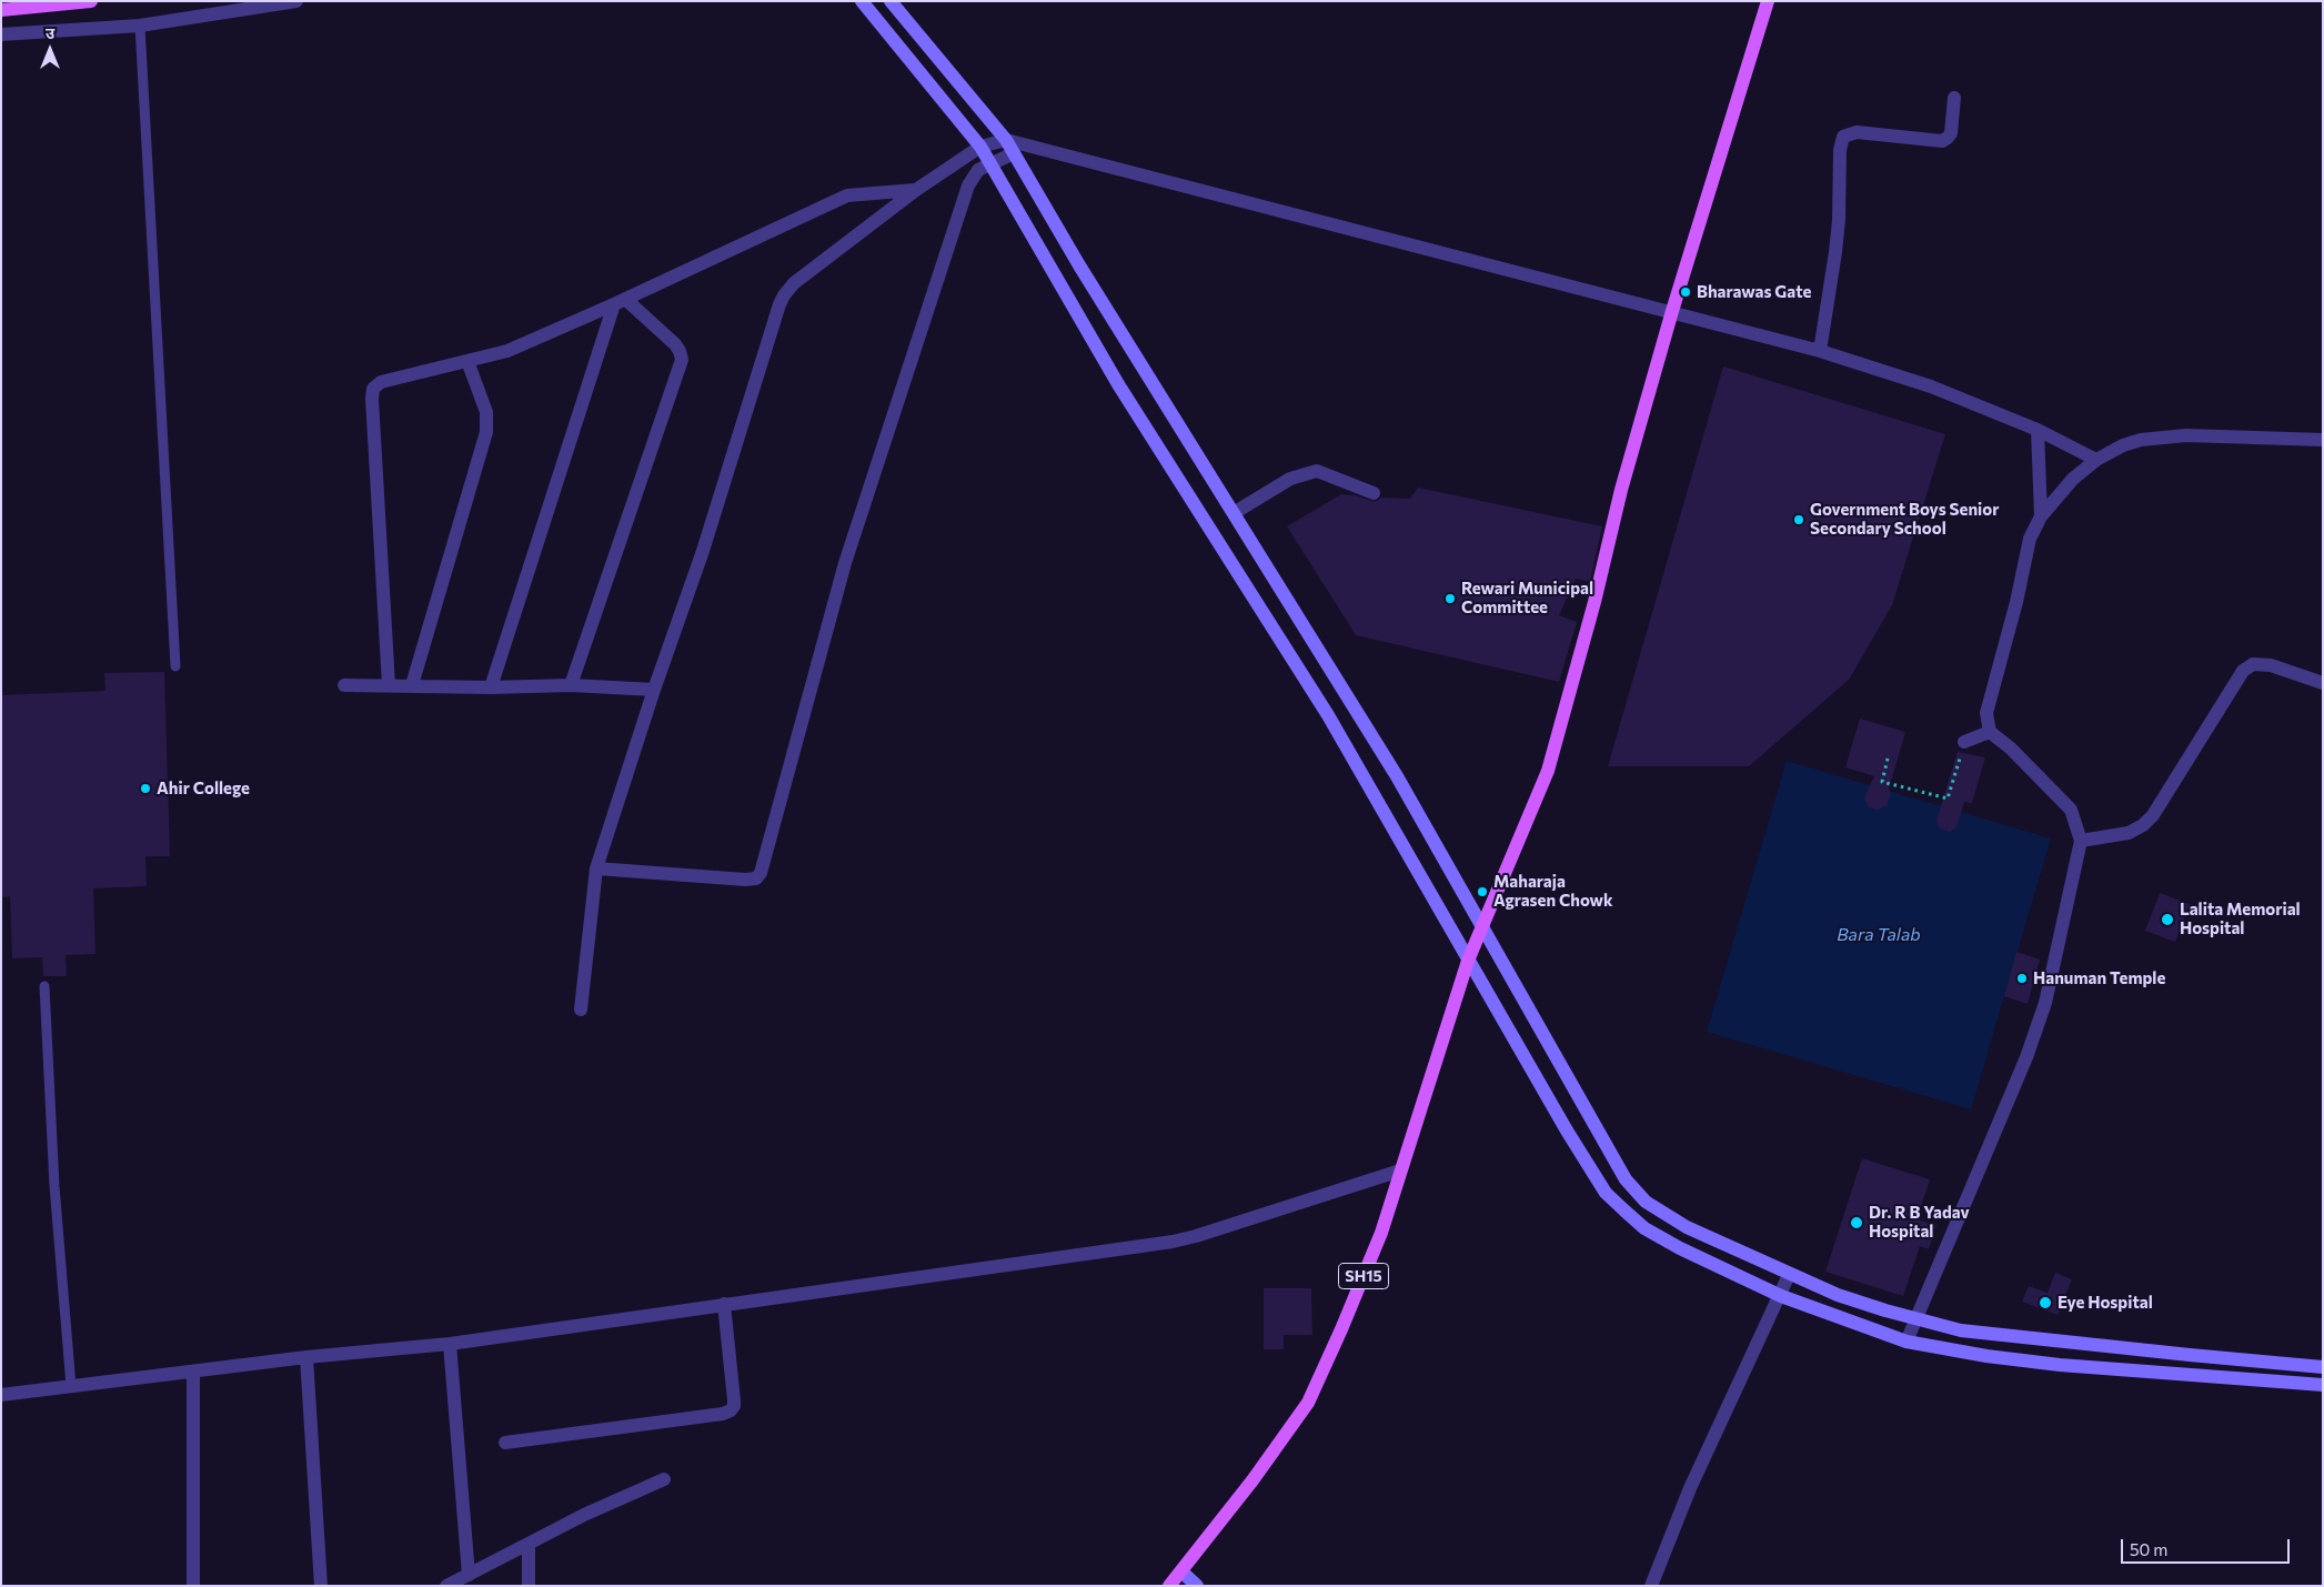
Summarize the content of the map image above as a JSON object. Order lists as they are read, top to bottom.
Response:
{
  "streets": {
    "main road": ["SH15"]
  },
  "water": ["Bara Talab"],
  "places": [
    "Bharawas Gate",
    "Government Boys Senior Secondary School",
    "Rewari Municipal Committee",
    "Ahir College",
    "Maharaja Agrasen Chowk",
    "Lalita Memorial Hospital",
    "Hanuman Temple",
    "Dr. R B Yadav Hospital",
    "Eye Hospital"
  ],
  "scale_bar": "50 m",
  "north": "top"
}
